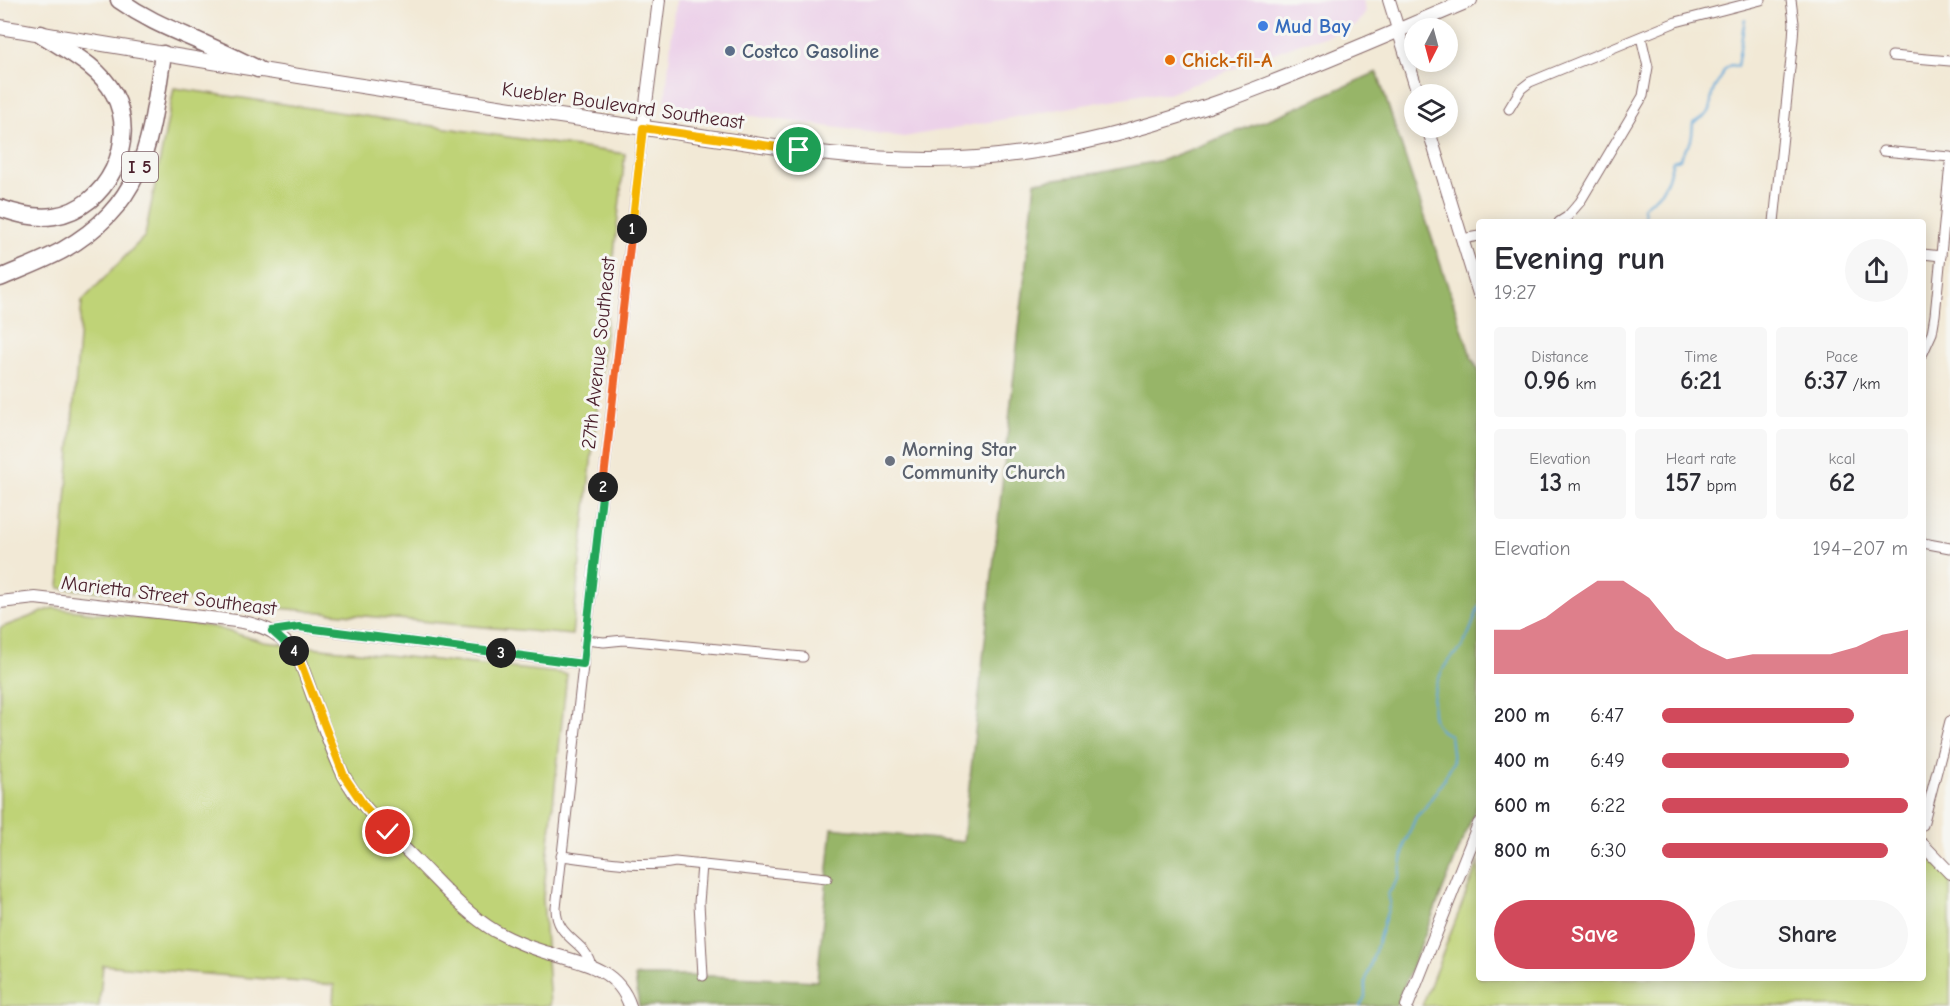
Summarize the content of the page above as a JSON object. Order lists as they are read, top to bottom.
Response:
{
  "streets": {
    "highway": ["I 5"],
    "main road": ["Kuebler Boulevard Southeast"],
    "street": ["27th Avenue Southeast", "Marietta Street Southeast"]
  },
  "crossings": [
    ["Kuebler Boulevard Southeast", "I 5"],
    ["Kuebler Boulevard Southeast", "27th Avenue Southeast"],
    ["27th Avenue Southeast", "Marietta Street Southeast"]
  ],
  "places": [
    "Mud Bay",
    "Costco Gasoline",
    "Chick-fil-A",
    "Morning Star Community Church"
  ],
  "north": "bottom",
  "page": {
    "pins": [
      "1",
      "2",
      "4",
      "3"
    ],
    "heading": ["Evening run", "19:27"],
    "stats": [
      ["Distance", "0.96 km"],
      ["Time", "6:21"],
      ["Pace", "6:37 /km"],
      ["Elevation", "13 m"],
      ["Heart rate", "157 bpm"],
      ["kcal", "62"]
    ],
    "chart": ["Elevation", "194–207 m"],
    "list": [
      {
        "name": "200 m",
        "note": "6:47"
      },
      {
        "name": "400 m",
        "note": "6:49"
      },
      {
        "name": "600 m",
        "note": "6:22"
      },
      {
        "name": "800 m",
        "note": "6:30"
      }
    ],
    "buttons": ["Save", "Share"]
  }
}
